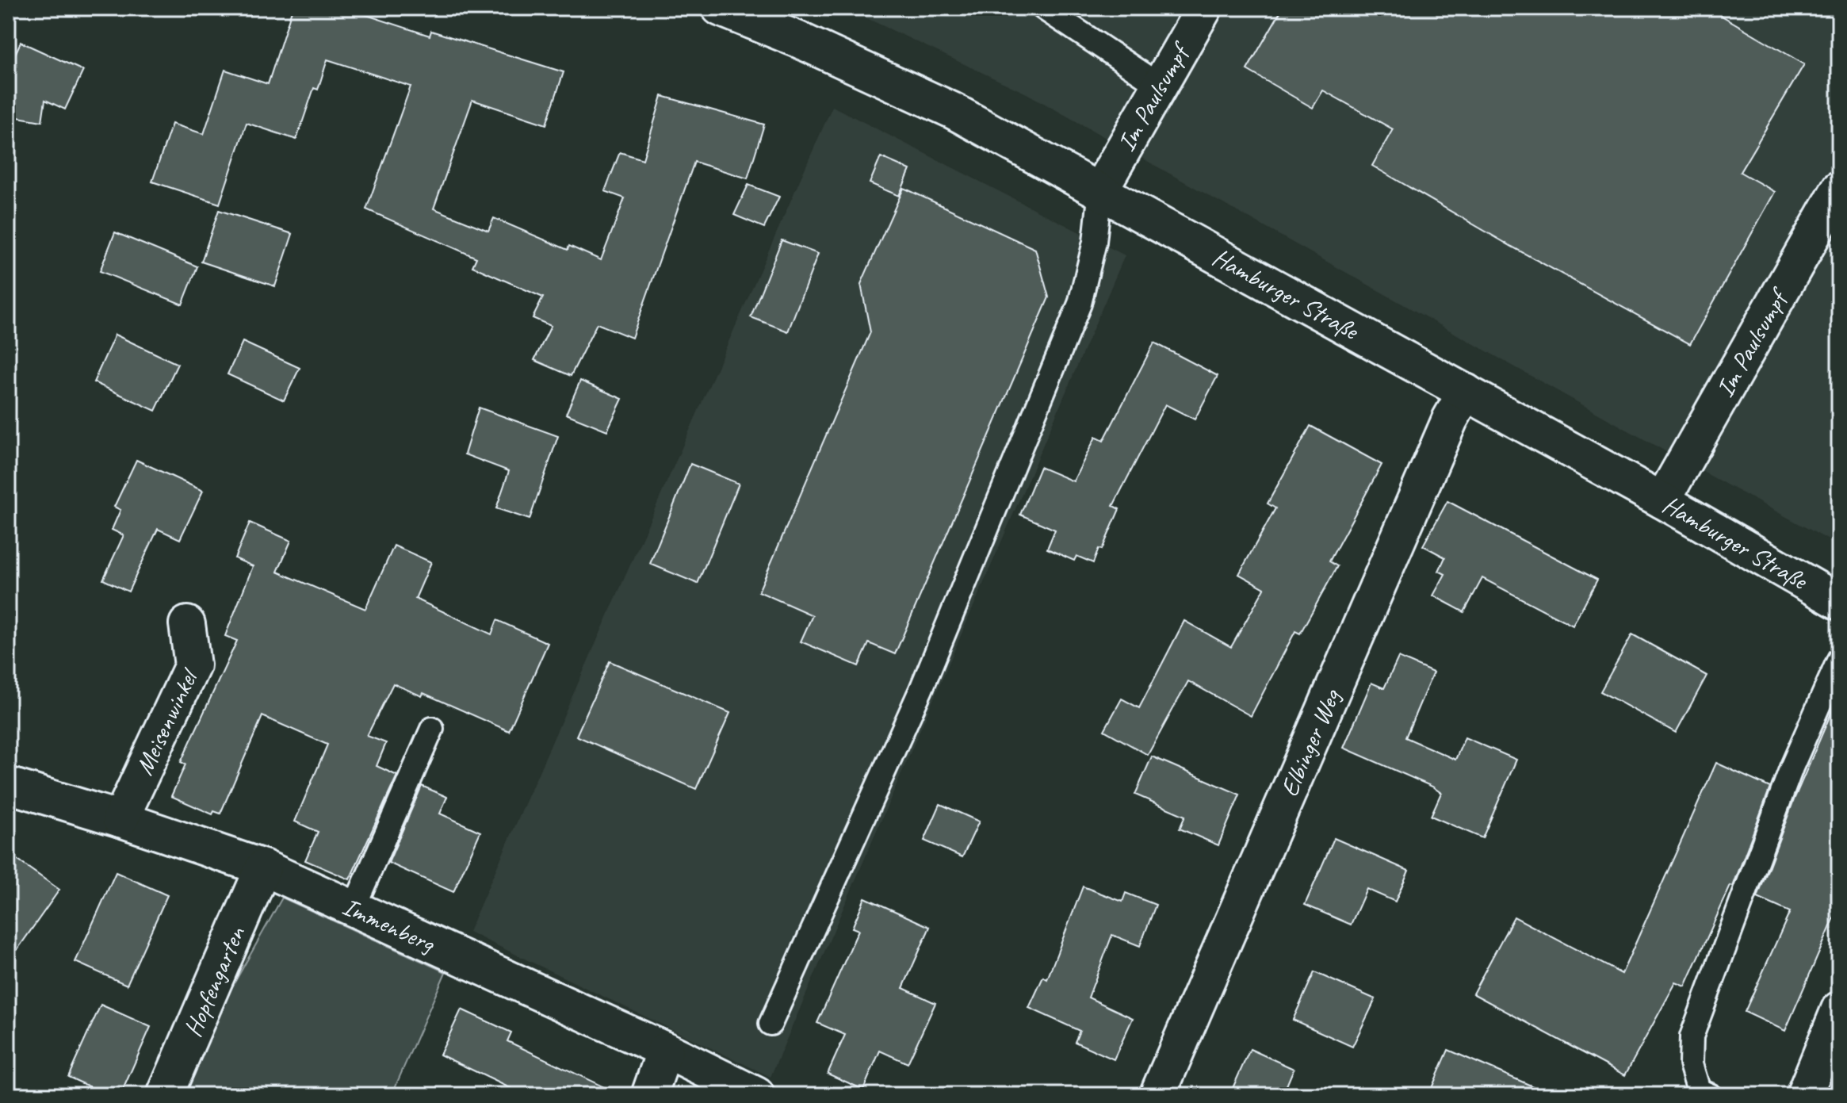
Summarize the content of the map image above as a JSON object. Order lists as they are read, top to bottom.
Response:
{
  "streets": {
    "street": [
      "Im Paulsumpf",
      "Hamburger Straße",
      "Meisenwinkel",
      "Elbinger Weg",
      "Immenberg",
      "Hopfengarten"
    ]
  },
  "crossings": [
    ["Im Paulsumpf", "Hamburger Straße"],
    ["Hamburger Straße", "Elbinger Weg"],
    ["Meisenwinkel", "Immenberg"],
    ["Immenberg", "Hopfengarten"]
  ]
}
